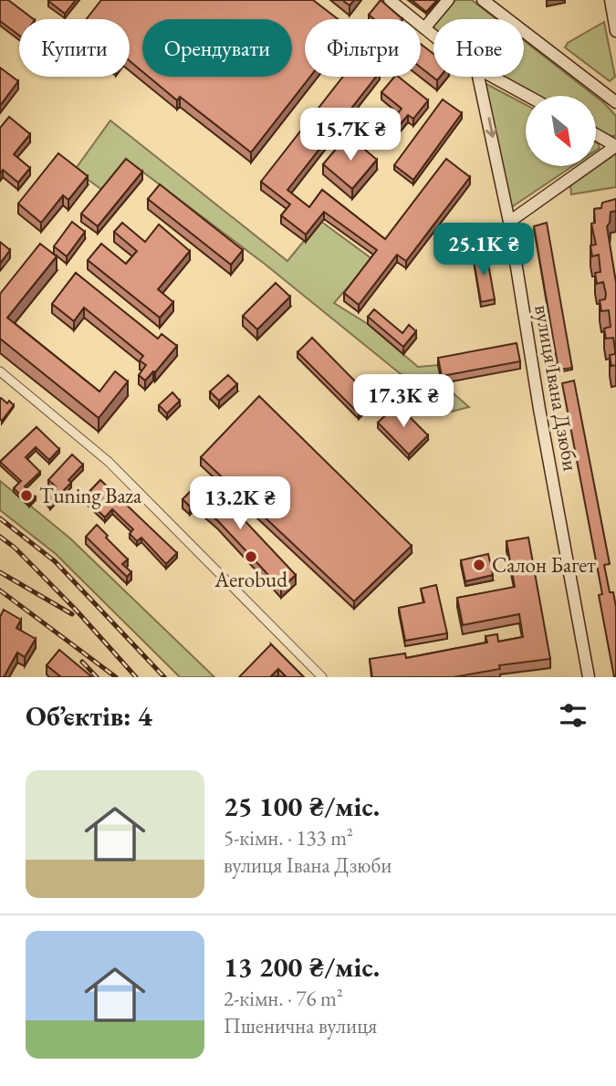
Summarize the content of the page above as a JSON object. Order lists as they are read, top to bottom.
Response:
{
  "streets": {
    "main road": ["вулиця Івана Дзюби"]
  },
  "places": ["Tuning Baza", "Aerobud", "Салон Багет"],
  "north": "bottom right",
  "page": {
    "chip": [
      "Купити",
      "Орендувати",
      "Фільтри",
      "Нове"
    ],
    "price": [
      "15.7K ₴",
      "25.1K ₴",
      "17.3K ₴",
      "13.2K ₴"
    ],
    "heading": "Об’єктів: 4",
    "list": [
      {
        "name": "25 100 ₴/міс.",
        "note": "5-кімн. · 133 m² · вулиця Івана Дзюби"
      },
      {
        "name": "13 200 ₴/міс.",
        "note": "2-кімн. · 76 m² · Пшенична вулиця"
      }
    ]
  }
}
